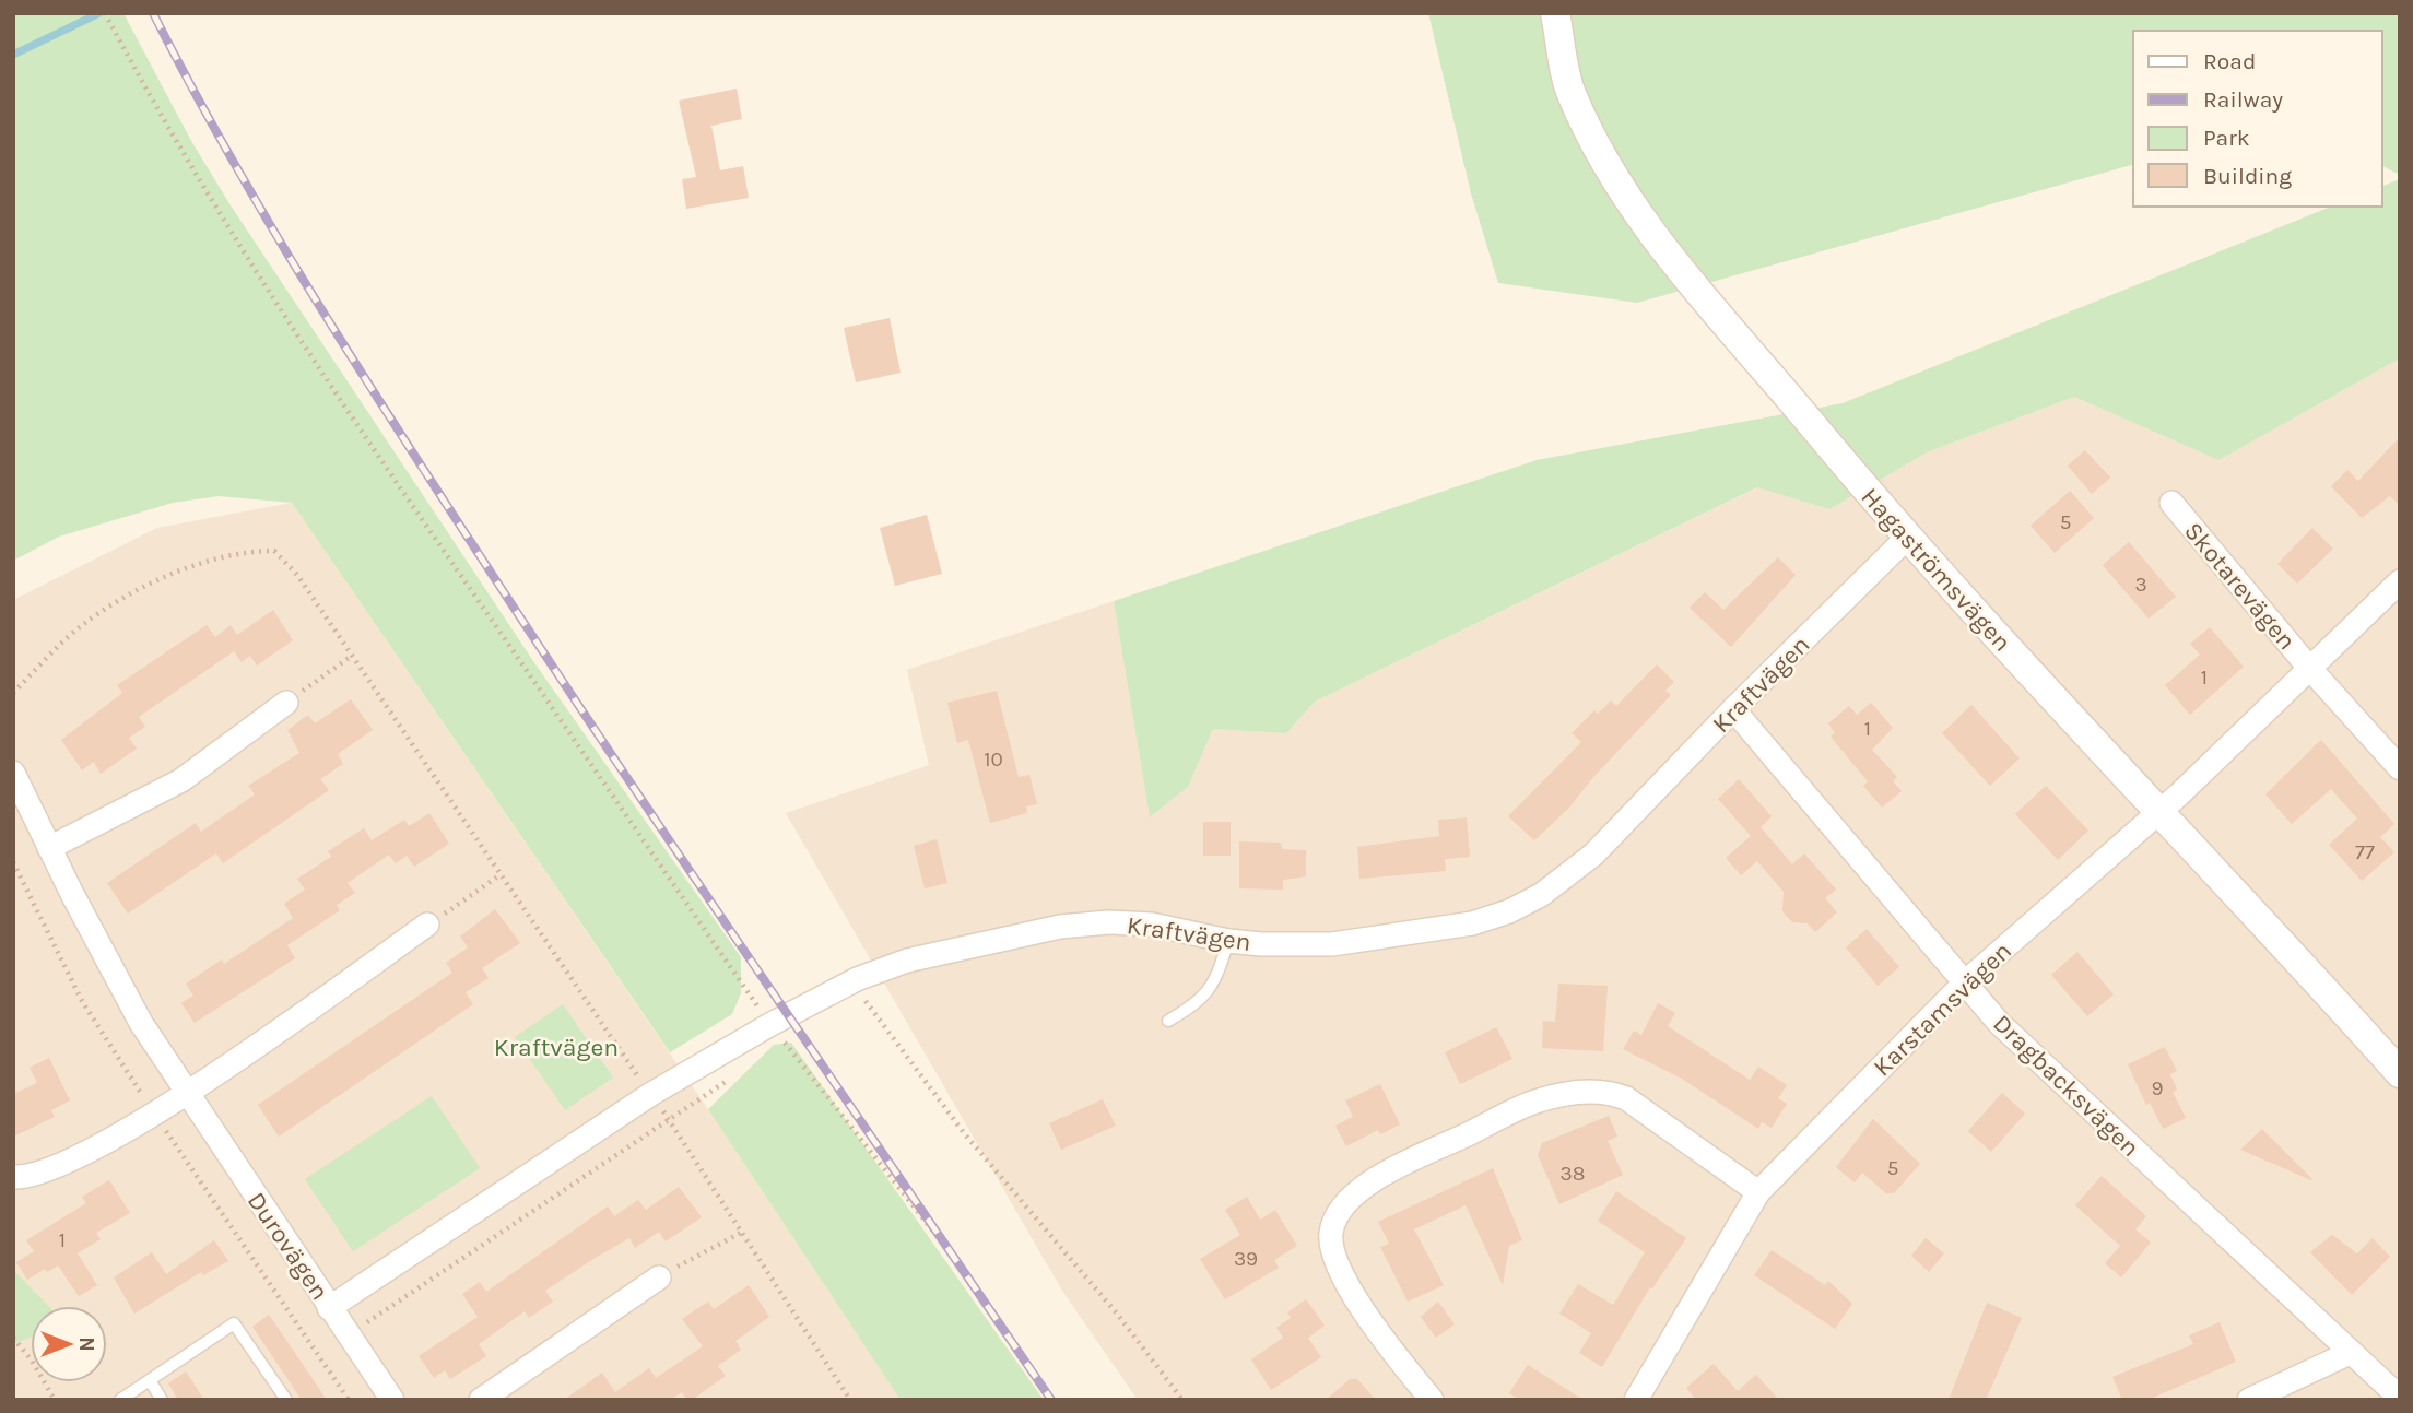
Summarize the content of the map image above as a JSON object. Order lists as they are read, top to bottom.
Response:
{
  "streets": {
    "street": [
      "Hagaströmsvägen",
      "Skotarevägen",
      "Kraftvägen",
      "Karstamsvägen",
      "Dragbacksvägen",
      "Durovägen"
    ]
  },
  "crossings": [
    ["Hagaströmsvägen", "Kraftvägen"],
    ["Hagaströmsvägen", "Karstamsvägen"],
    ["Skotarevägen", "Karstamsvägen"],
    ["Kraftvägen", "Dragbacksvägen"],
    ["Kraftvägen", "Durovägen"],
    ["Karstamsvägen", "Dragbacksvägen"]
  ],
  "parks": ["Kraftvägen"],
  "house_numbers": [
    "5",
    "3",
    "1",
    "1",
    "10",
    "77",
    "9",
    "5",
    "38",
    "1",
    "39"
  ],
  "legend": [
    "Road",
    "Railway",
    "Park",
    "Building"
  ],
  "north": "right"
}
